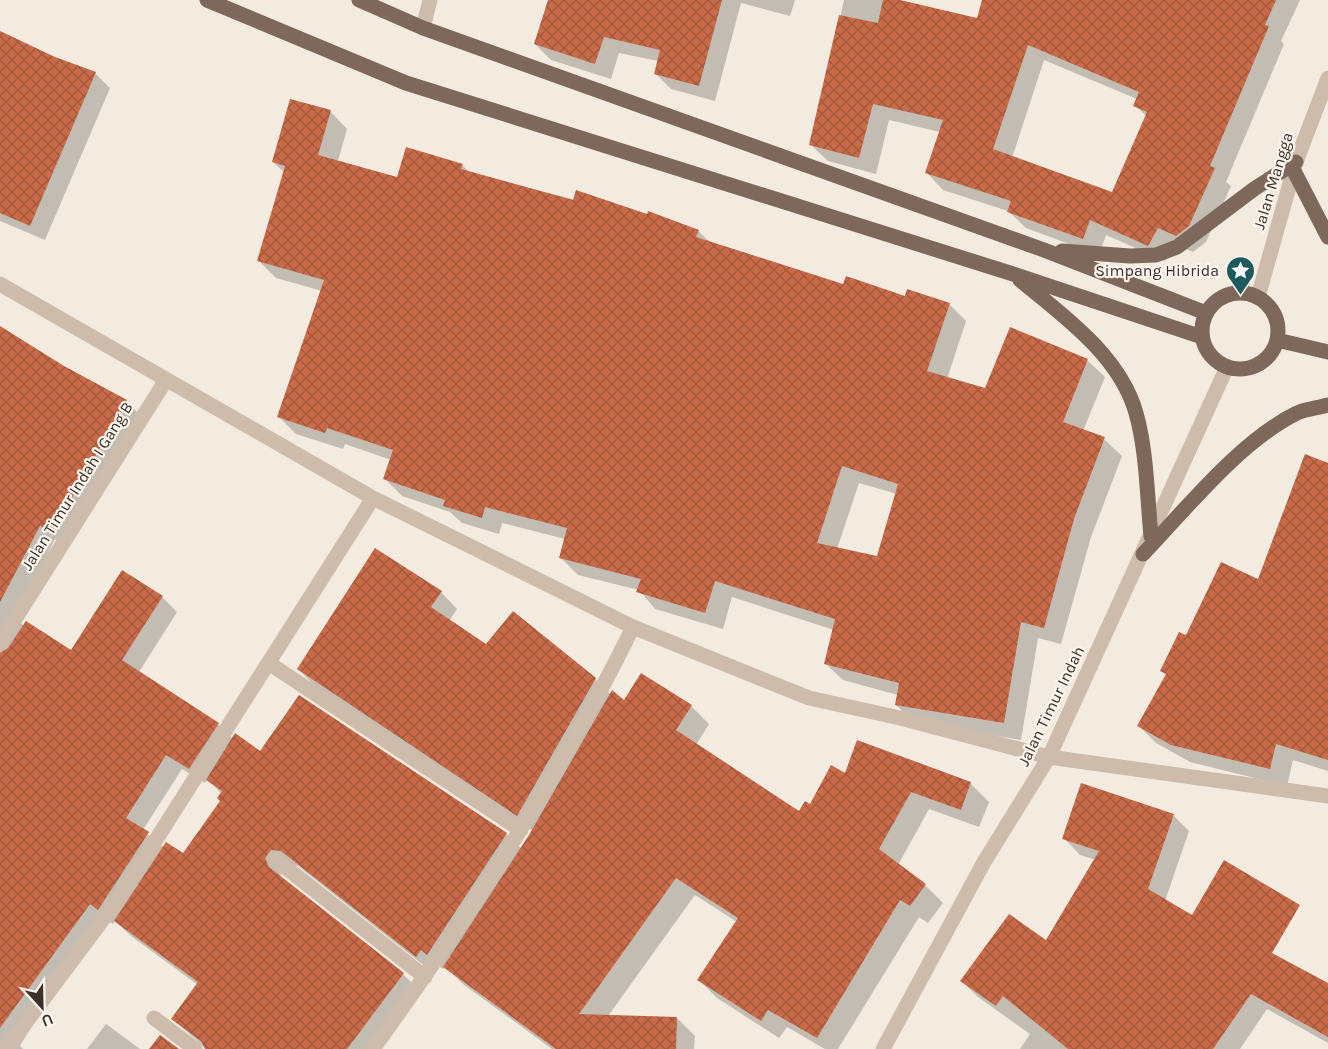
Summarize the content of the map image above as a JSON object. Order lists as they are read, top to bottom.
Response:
{
  "streets": {
    "street": ["Jalan Mangga", "Jalan Timur Indah I Gang B", "Jalan Timur Indah"]
  },
  "crossings": [
    ["Jalan Mangga", "Jalan Timur Indah"]
  ],
  "places": {
    "place": ["Simpang Hibrida"]
  },
  "north": "bottom"
}
